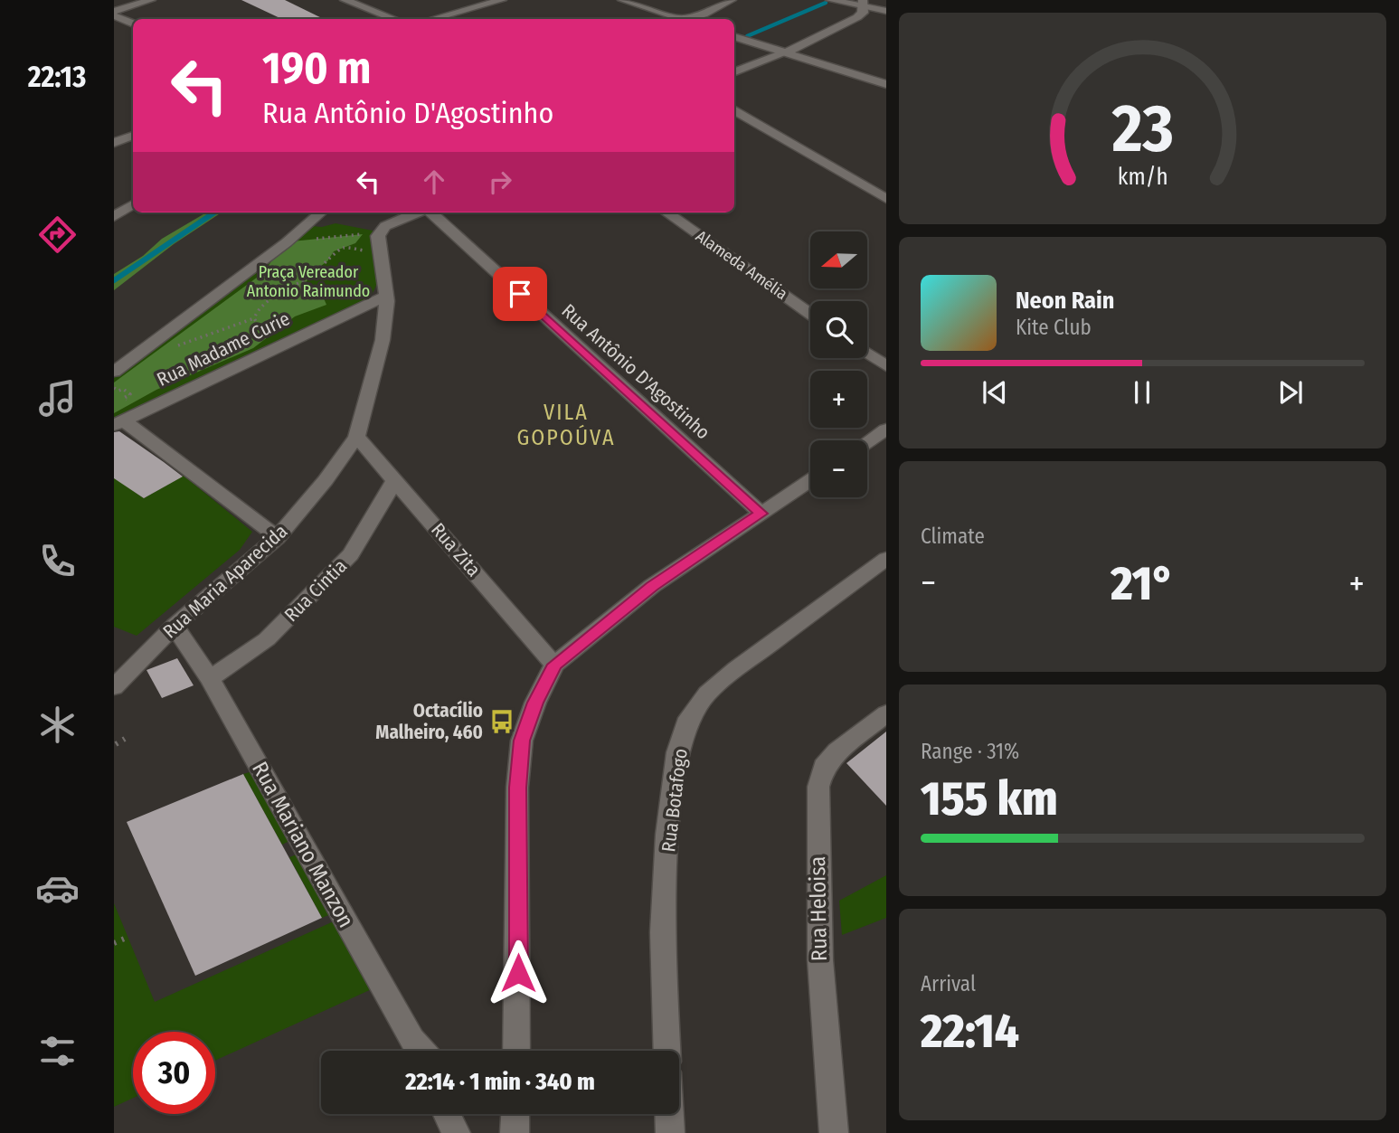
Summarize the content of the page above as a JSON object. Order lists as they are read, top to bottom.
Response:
{
  "streets": {
    "street": [
      "Alameda Amélia",
      "Rua Madame Curie",
      "Rua Antônio D'Agostinho",
      "Rua Zita",
      "Rua Maria Aparecida",
      "Rua Cintia",
      "Rua Botafogo",
      "Rua Mariano Manzon",
      "Rua Heloisa"
    ]
  },
  "crossings": [
    ["Rua Madame Curie", "Rua Maria Aparecida"],
    ["Rua Zita", "Rua Maria Aparecida"],
    ["Rua Zita", "Rua Cintia"],
    ["Rua Maria Aparecida", "Rua Mariano Manzon"],
    ["Rua Cintia", "Rua Mariano Manzon"]
  ],
  "districts": ["VILA GOPOÚVA"],
  "parks": ["Praça Vereador Antonio Raimundo"],
  "places": {
    "bus stop": ["Octacílio Malheiro, 460"]
  },
  "north": "left",
  "page": {
    "tabs": "22:13",
    "turn": ["190 m", "Rua Antônio D'Agostinho"],
    "map_buttons": ["+", "−"],
    "song": ["Neon Rain", "Kite Club"],
    "tile": [
      "Climate",
      ["Range · 31%", "155 km"],
      ["Arrival", "22:14"]
    ],
    "heat": ["−", "21°", "+"],
    "limit": "30",
    "trip": "22:14 · 1 min · 340 m",
    "gauge": ["23", "km/h"]
  }
}
